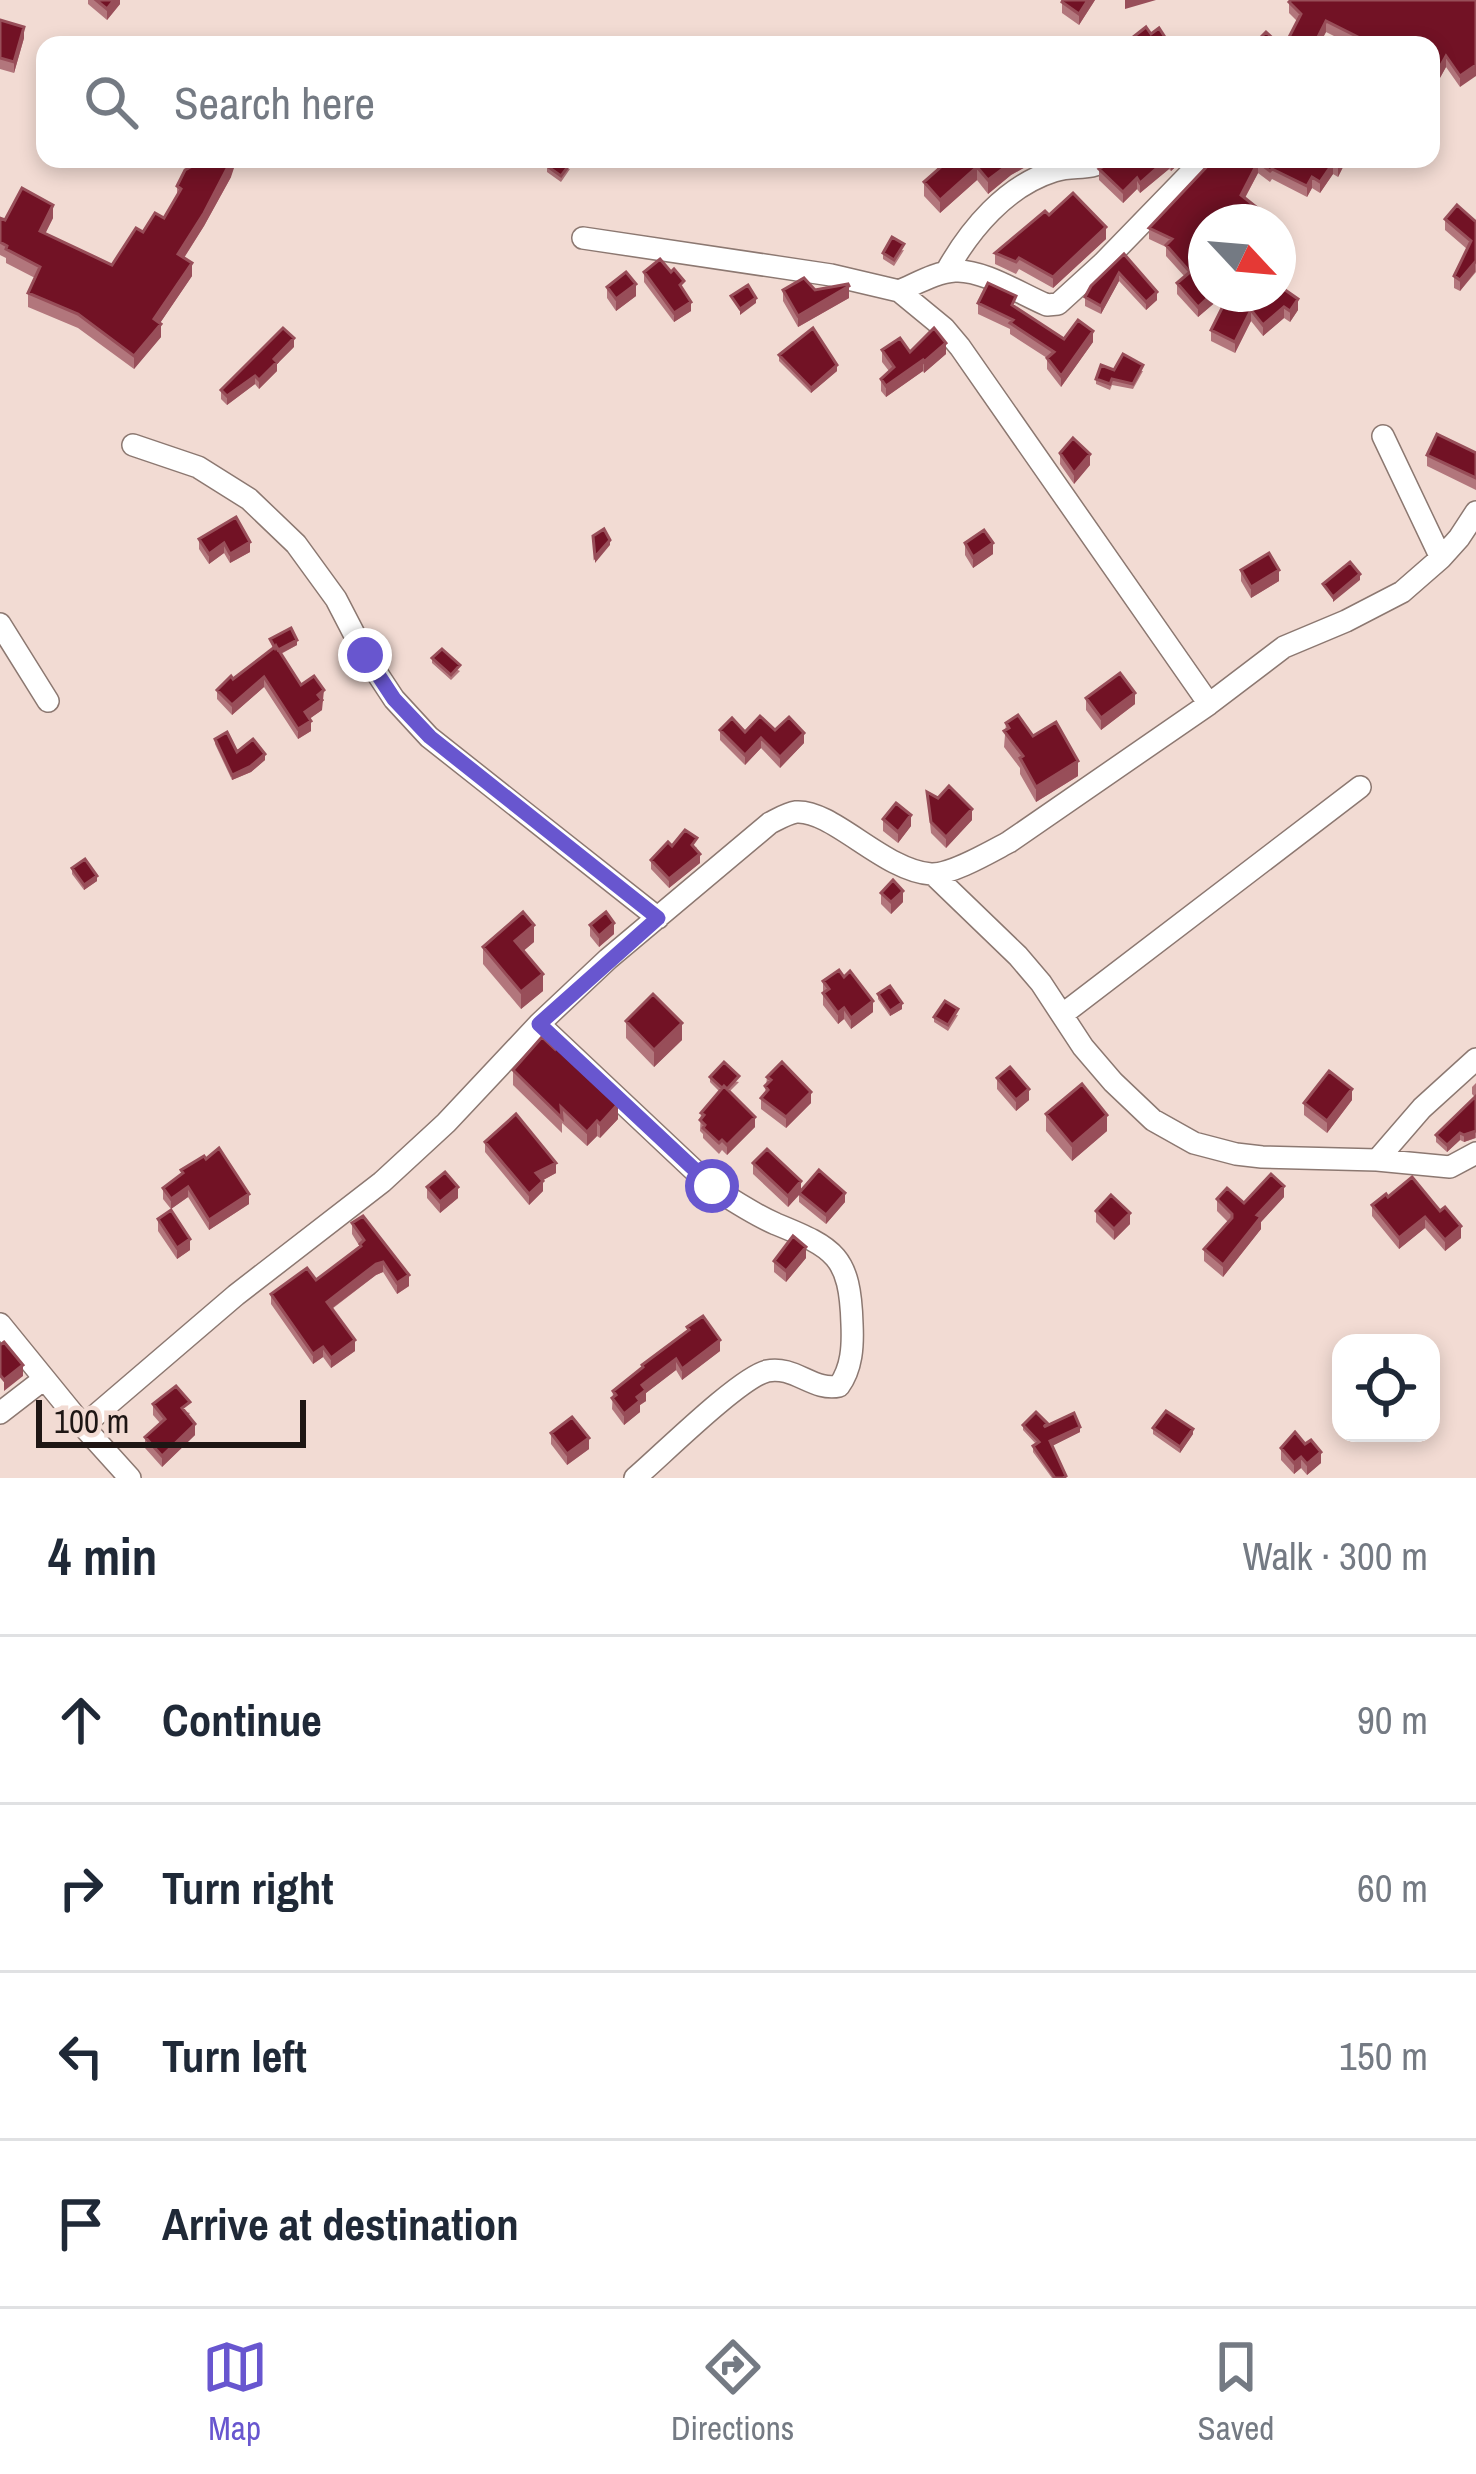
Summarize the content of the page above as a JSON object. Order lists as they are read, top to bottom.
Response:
{
  "scale_bar": "100 m",
  "north": "bottom right",
  "page": {
    "search": "Search here",
    "scale": "100 m",
    "heading": ["4 min", "Walk · 300 m"],
    "list": [
      ["Continue", "90 m"],
      ["Turn right", "60 m"],
      ["Turn left", "150 m"],
      "Arrive at destination"
    ],
    "nav": ["Map", "Directions", "Saved"]
  }
}
